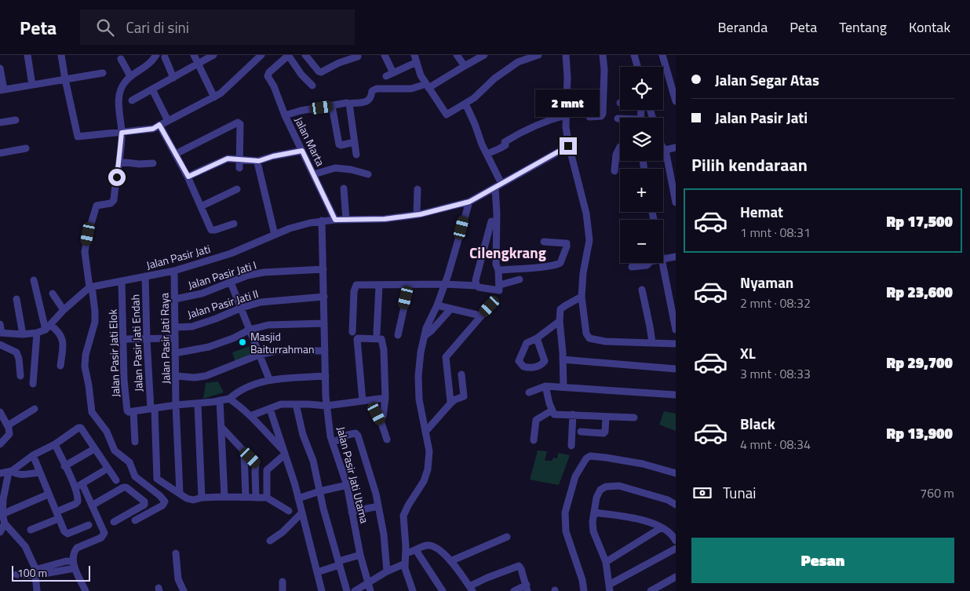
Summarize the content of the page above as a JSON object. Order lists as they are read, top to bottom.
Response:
{
  "streets": {
    "street": [
      "Jalan Marta",
      "Jalan Pasir Jati",
      "Jalan Pasir Jati I",
      "Jalan Pasir Jati II",
      "Jalan Pasir Jati Raya",
      "Jalan Pasir Jati Endah",
      "Jalan Pasir Jati Elok",
      "Jalan Pasir Jati Utama"
    ]
  },
  "crossings": [
    ["Jalan Marta", "Jalan Pasir Jati"],
    ["Jalan Pasir Jati", "Jalan Pasir Jati Raya"],
    ["Jalan Pasir Jati", "Jalan Pasir Jati Endah"],
    ["Jalan Pasir Jati", "Jalan Pasir Jati Elok"],
    ["Jalan Pasir Jati", "Jalan Pasir Jati Utama"],
    ["Jalan Pasir Jati I", "Jalan Pasir Jati Raya"],
    ["Jalan Pasir Jati I", "Jalan Pasir Jati Utama"],
    ["Jalan Pasir Jati II", "Jalan Pasir Jati Raya"],
    ["Jalan Pasir Jati II", "Jalan Pasir Jati Utama"],
    ["Jalan Pasir Jati Raya", "Jalan Pasir Jati Endah"]
  ],
  "districts": ["Cilengkrang"],
  "places": ["Masjid Baiturrahman"],
  "scale_bar": "100 m",
  "page": {
    "header": "Peta",
    "search": "Cari di sini",
    "nav": [
      "Beranda",
      "Peta",
      "Tentang",
      "Kontak"
    ],
    "banner": ["Jalan Segar Atas", "Jalan Pasir Jati"],
    "map_buttons": ["+", "−"],
    "bubble": "2 mnt",
    "heading": "Pilih kendaraan",
    "list": [
      {
        "name": "Hemat",
        "note": "1 mnt · 08:31",
        "value": "Rp 17,500"
      },
      {
        "name": "Nyaman",
        "note": "2 mnt · 08:32",
        "value": "Rp 23,600"
      },
      {
        "name": "XL",
        "note": "3 mnt · 08:33",
        "value": "Rp 29,700"
      },
      {
        "name": "Black",
        "note": "4 mnt · 08:34",
        "value": "Rp 13,900"
      }
    ],
    "pay": ["Tunai", "760 m"],
    "buttons": "Pesan",
    "scale": "100 m"
  }
}
